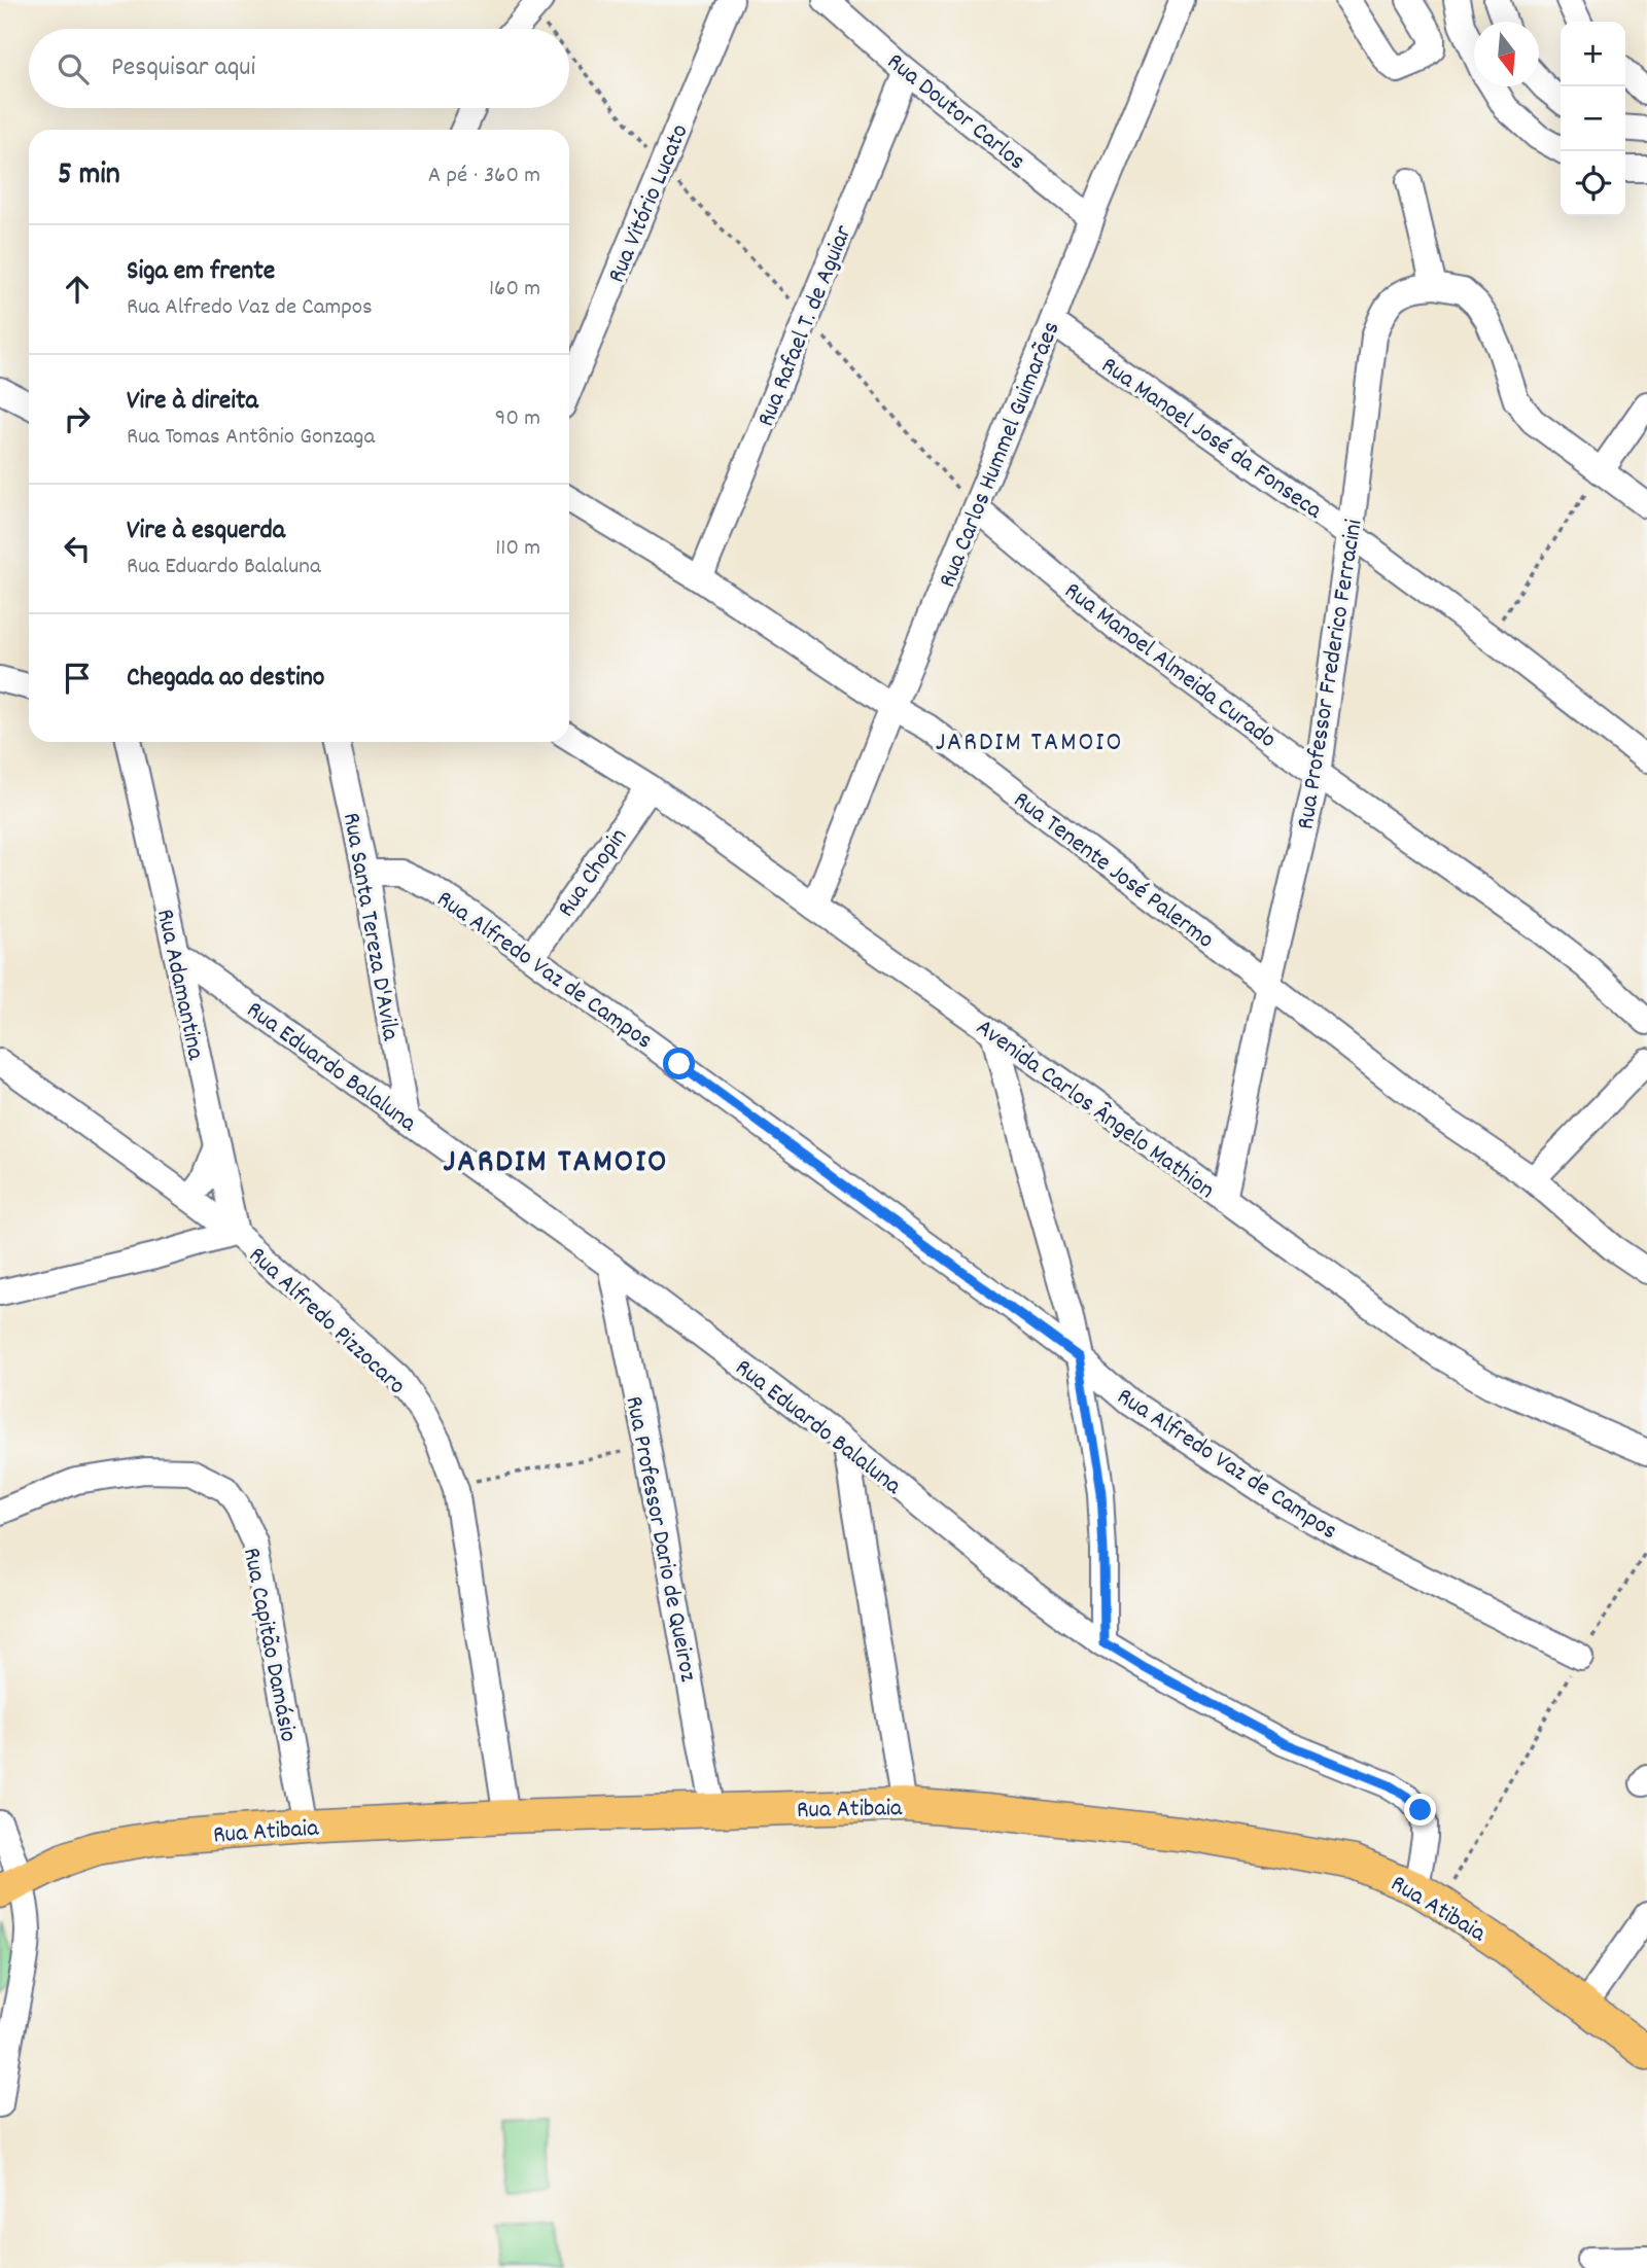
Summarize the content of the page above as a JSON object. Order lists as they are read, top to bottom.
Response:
{
  "streets": {
    "main road": ["Rua Atibaia"],
    "street": [
      "Rua Doutor Carlos",
      "Rua Vitório Lucato",
      "Rua Rafael T. de Aguiar",
      "Rua Manoel José da Fonseca",
      "Rua Carlos Hummel Guimarães",
      "Rua Manoel Almeida Curado",
      "Rua Professor Frederico Ferracini",
      "Rua Tenente José Palermo",
      "Rua Chopin",
      "Rua Santa Tereza D'Avila",
      "Rua Alfredo Vaz de Campos",
      "Rua Adamantina",
      "Rua Eduardo Balaluna",
      "Avenida Carlos Ângelo Mathion",
      "Rua Alfredo Pizzocaro",
      "Rua Professor Dario de Queiroz",
      "Rua Capitão Damásio"
    ]
  },
  "crossings": [
    ["Rua Doutor Carlos", "Rua Rafael T. de Aguiar"],
    ["Rua Doutor Carlos", "Rua Carlos Hummel Guimarães"],
    ["Rua Rafael T. de Aguiar", "Rua Tenente José Palermo"],
    ["Rua Manoel José da Fonseca", "Rua Carlos Hummel Guimarães"],
    ["Rua Manoel José da Fonseca", "Rua Professor Frederico Ferracini"],
    ["Rua Carlos Hummel Guimarães", "Rua Manoel Almeida Curado"],
    ["Rua Carlos Hummel Guimarães", "Rua Tenente José Palermo"],
    ["Rua Carlos Hummel Guimarães", "Avenida Carlos Ângelo Mathion"],
    ["Rua Manoel Almeida Curado", "Rua Professor Frederico Ferracini"],
    ["Rua Professor Frederico Ferracini", "Rua Tenente José Palermo"],
    ["Rua Professor Frederico Ferracini", "Avenida Carlos Ângelo Mathion"],
    ["Rua Chopin", "Rua Alfredo Vaz de Campos"],
    ["Rua Chopin", "Avenida Carlos Ângelo Mathion"],
    ["Rua Santa Tereza D'Avila", "Rua Alfredo Vaz de Campos"],
    ["Rua Santa Tereza D'Avila", "Rua Eduardo Balaluna"],
    ["Rua Adamantina", "Rua Eduardo Balaluna"],
    ["Rua Adamantina", "Rua Alfredo Pizzocaro"],
    ["Rua Eduardo Balaluna", "Rua Professor Dario de Queiroz"],
    ["Rua Eduardo Balaluna", "Rua Atibaia"],
    ["Rua Alfredo Pizzocaro", "Rua Atibaia"],
    ["Rua Professor Dario de Queiroz", "Rua Atibaia"],
    ["Rua Capitão Damásio", "Rua Atibaia"]
  ],
  "districts": ["JARDIM TAMOIO", "JARDIM TAMOIO"],
  "north": "bottom",
  "page": {
    "map_buttons": ["+", "−"],
    "search": "Pesquisar aqui",
    "heading": ["5 min", "A pé · 360 m"],
    "list": [
      ["Siga em frente", "Rua Alfredo Vaz de Campos", "160 m"],
      ["Vire à direita", "Rua Tomas Antônio Gonzaga", "90 m"],
      ["Vire à esquerda", "Rua Eduardo Balaluna", "110 m"],
      "Chegada ao destino"
    ]
  }
}
